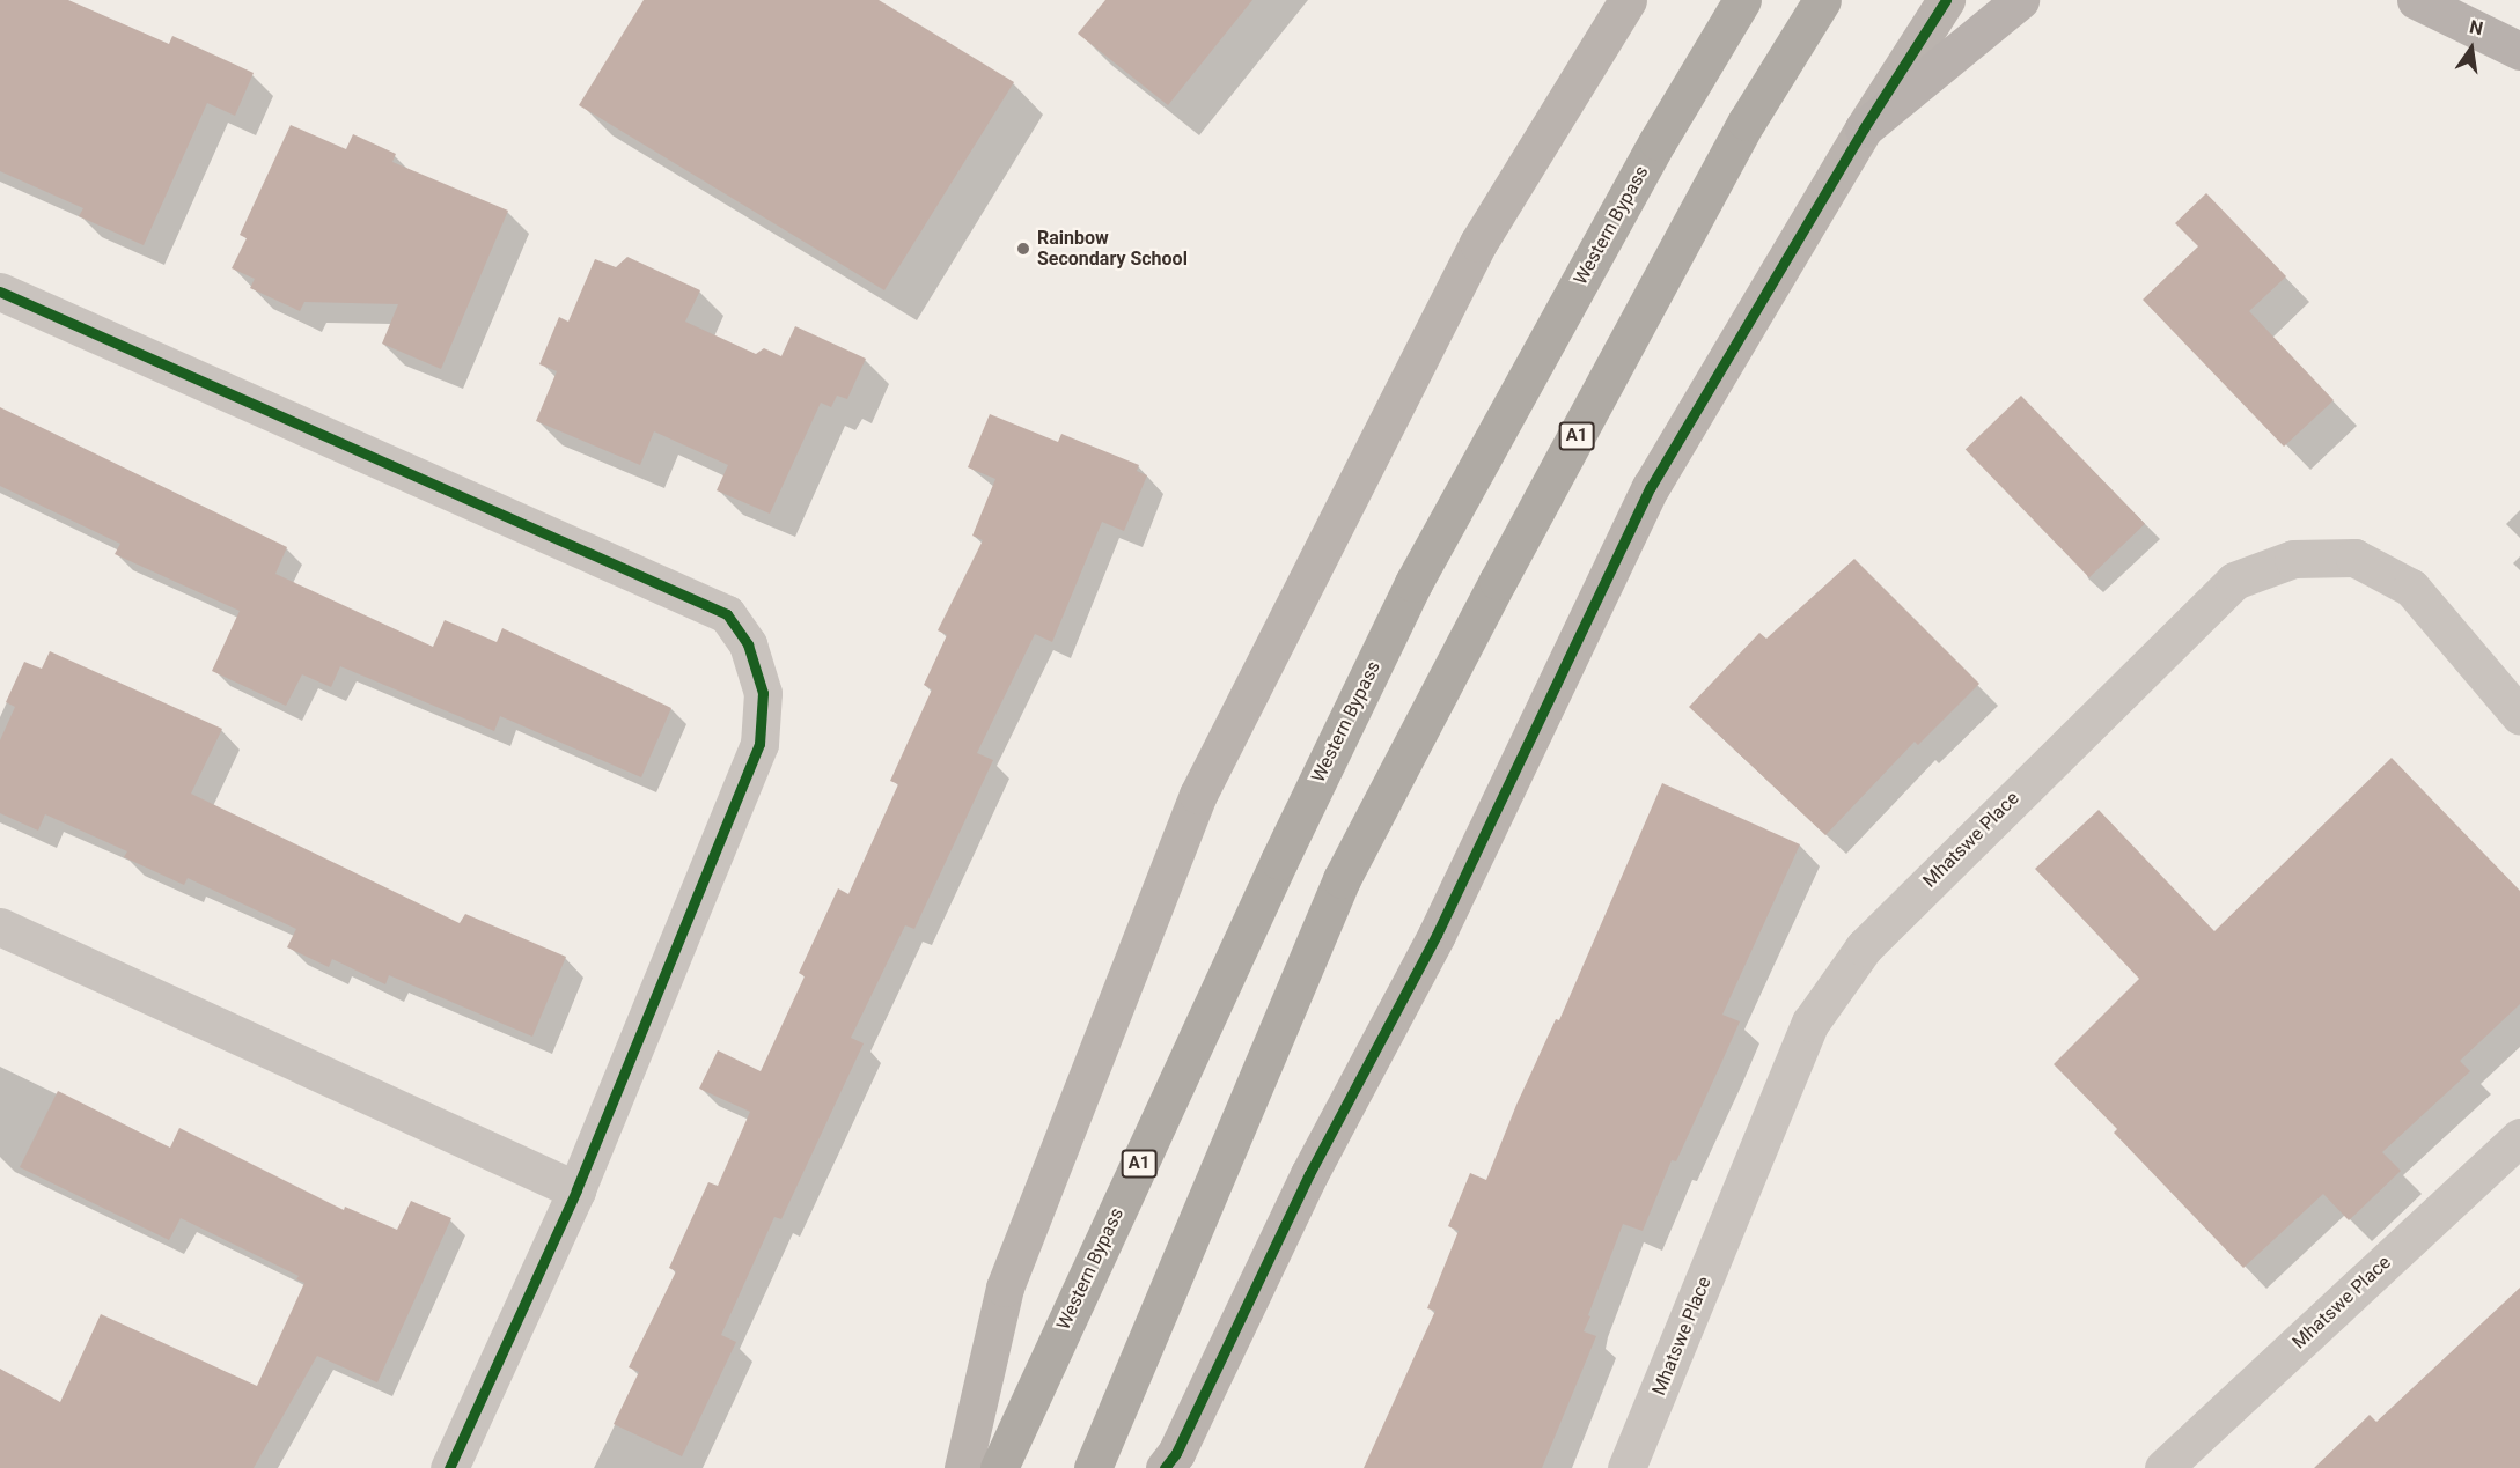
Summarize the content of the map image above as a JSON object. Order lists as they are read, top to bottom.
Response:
{
  "streets": {
    "highway": ["Western Bypass", "A1"],
    "street": ["Mhatswe Place"]
  },
  "places": ["Rainbow Secondary School"],
  "north": "top"
}
